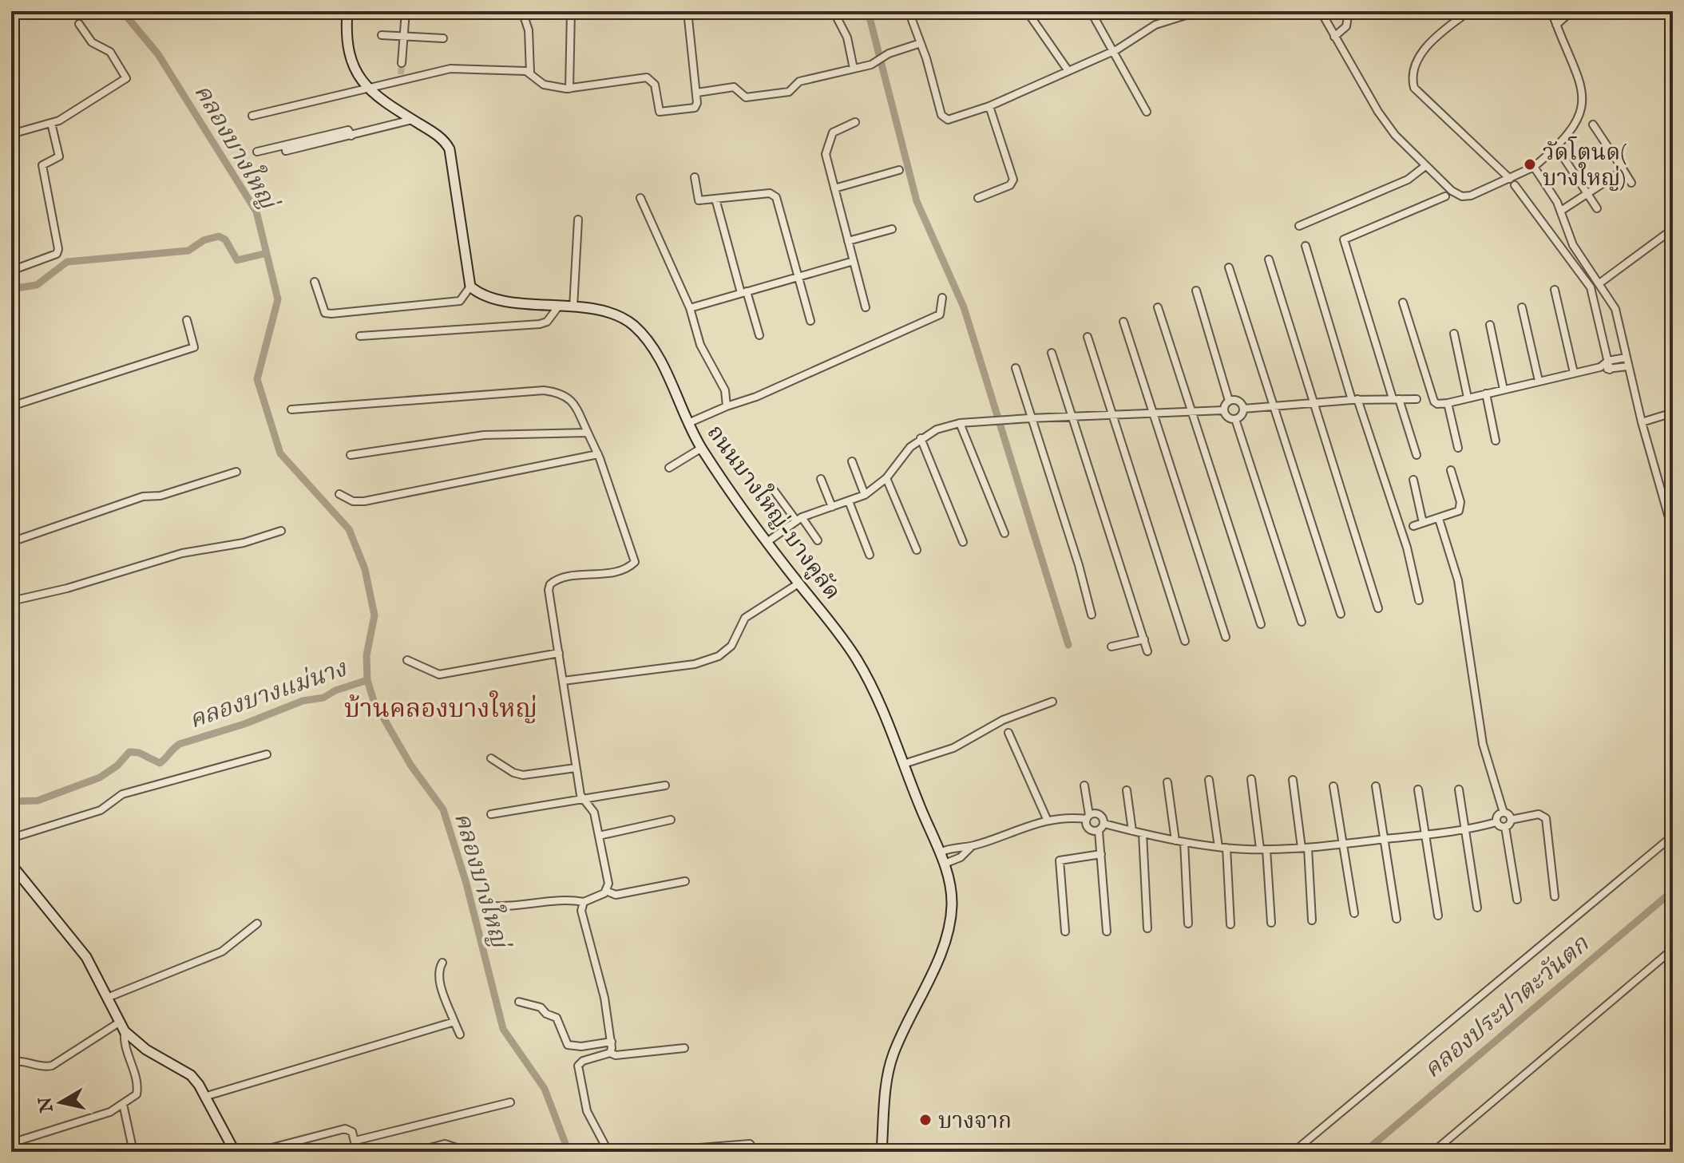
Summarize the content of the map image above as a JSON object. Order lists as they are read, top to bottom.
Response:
{
  "streets": {
    "street": ["ถนนบางใหญ่-บางคูลัด"]
  },
  "districts": ["บ้านคลองบางใหญ่"],
  "water": ["คลองบางใหญ่", "คลองบางแม่นาง", "คลองประปาตะวันตก"],
  "places": ["วัดโตนด( บางใหญ่)", "บางจาก"],
  "north": "left"
}
